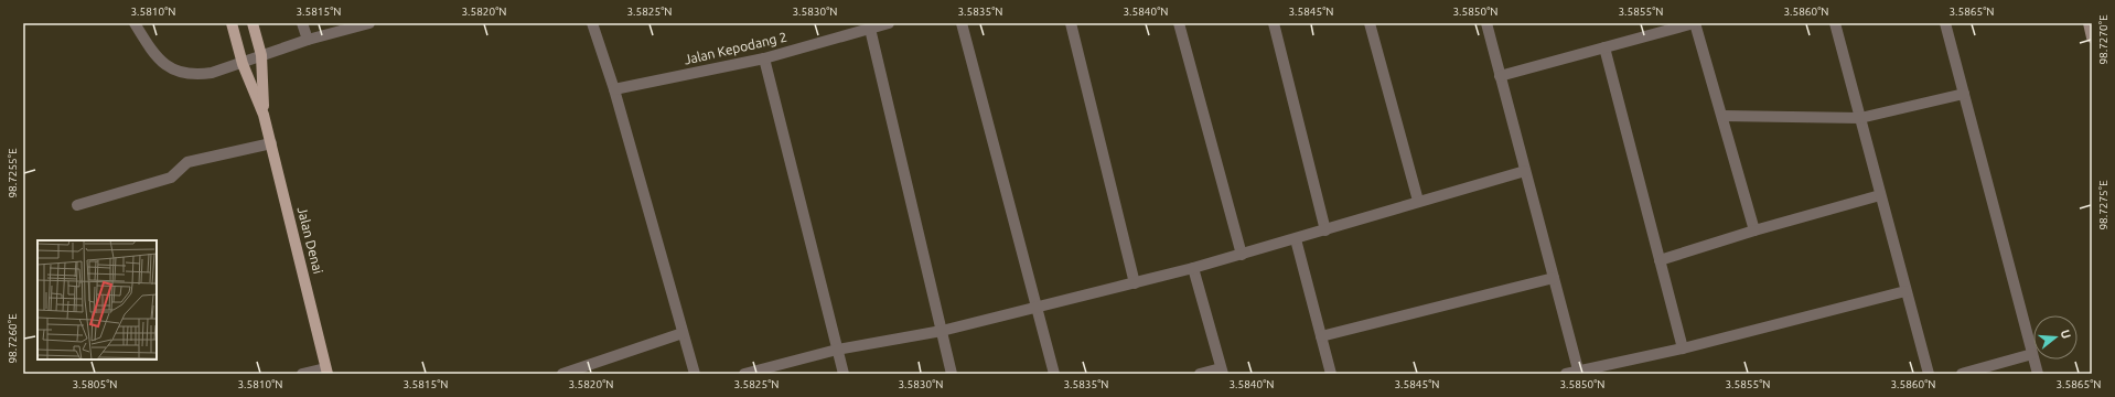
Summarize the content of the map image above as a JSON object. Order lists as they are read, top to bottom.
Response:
{
  "streets": {
    "main road": ["Jalan Denai"],
    "street": ["Jalan Kepodang 2"]
  },
  "north": "right",
  "coordinates": [
    "3.5810°N",
    "3.5815°N",
    "3.5820°N",
    "3.5825°N",
    "3.5830°N",
    "3.5835°N",
    "3.5840°N",
    "3.5845°N",
    "3.5850°N",
    "3.5855°N",
    "3.5860°N",
    "3.5865°N",
    "98.7270°E",
    "98.7255°E",
    "98.7275°E",
    "98.7260°E",
    "3.5805°N"
  ]
}
